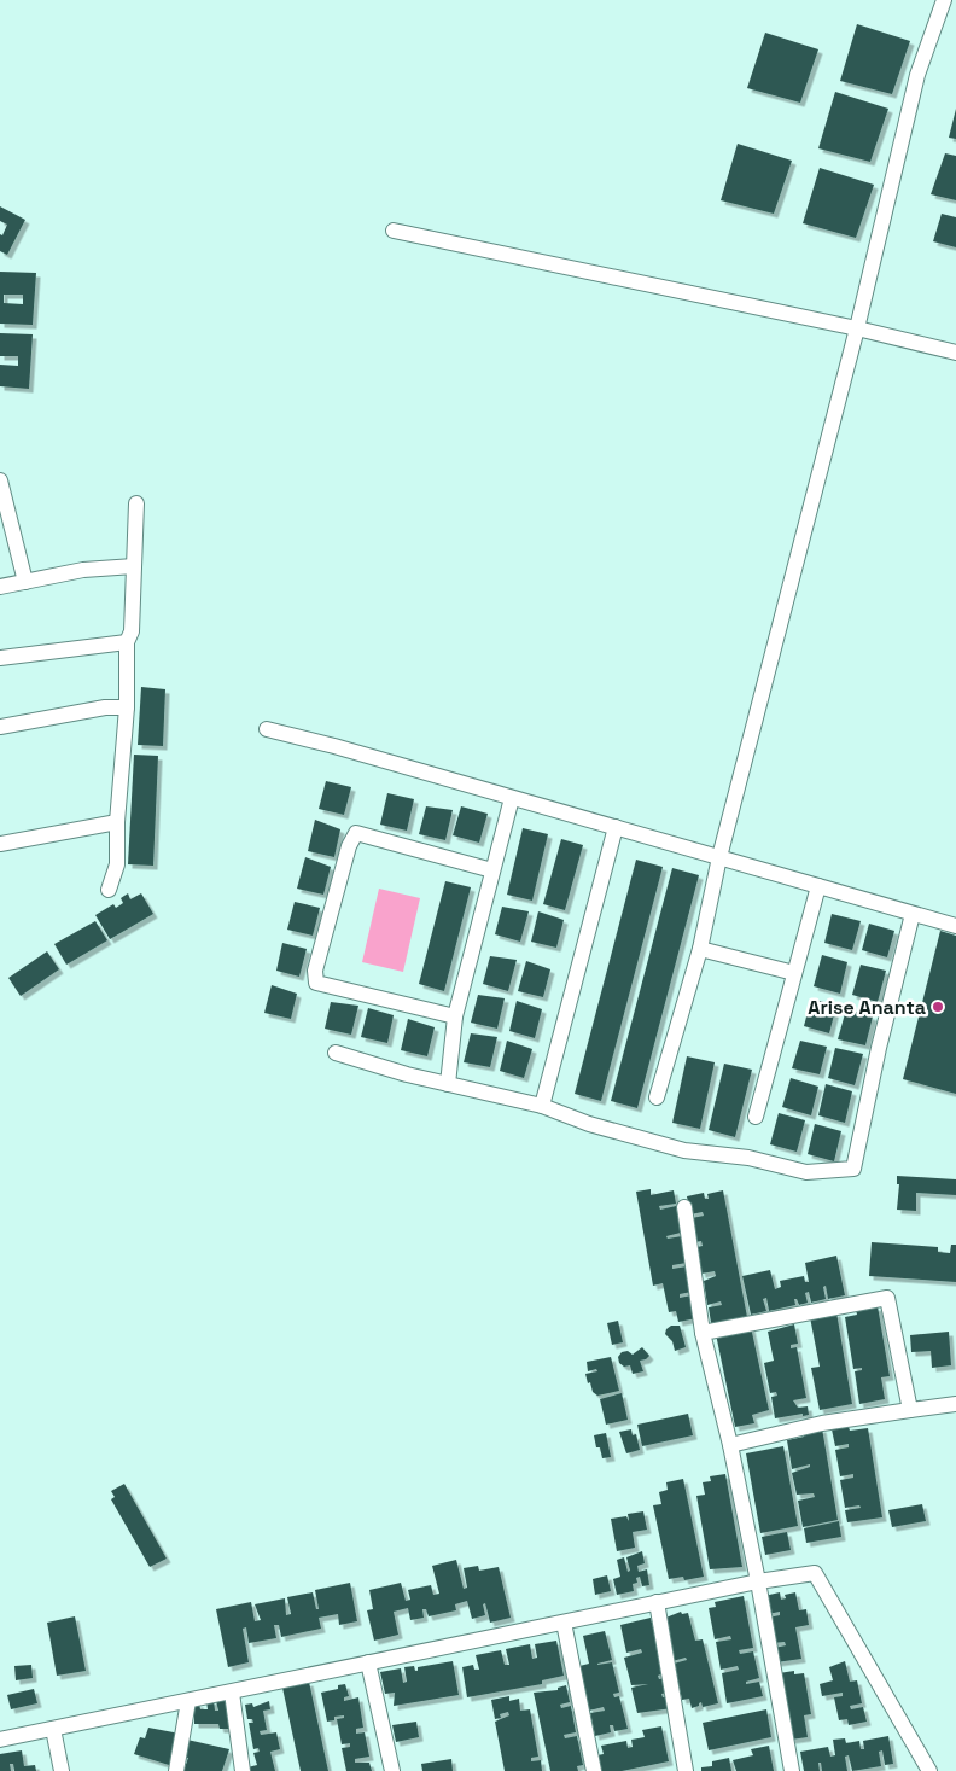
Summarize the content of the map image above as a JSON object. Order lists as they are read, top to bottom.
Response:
{
  "places": ["Arise Ananta"]
}
